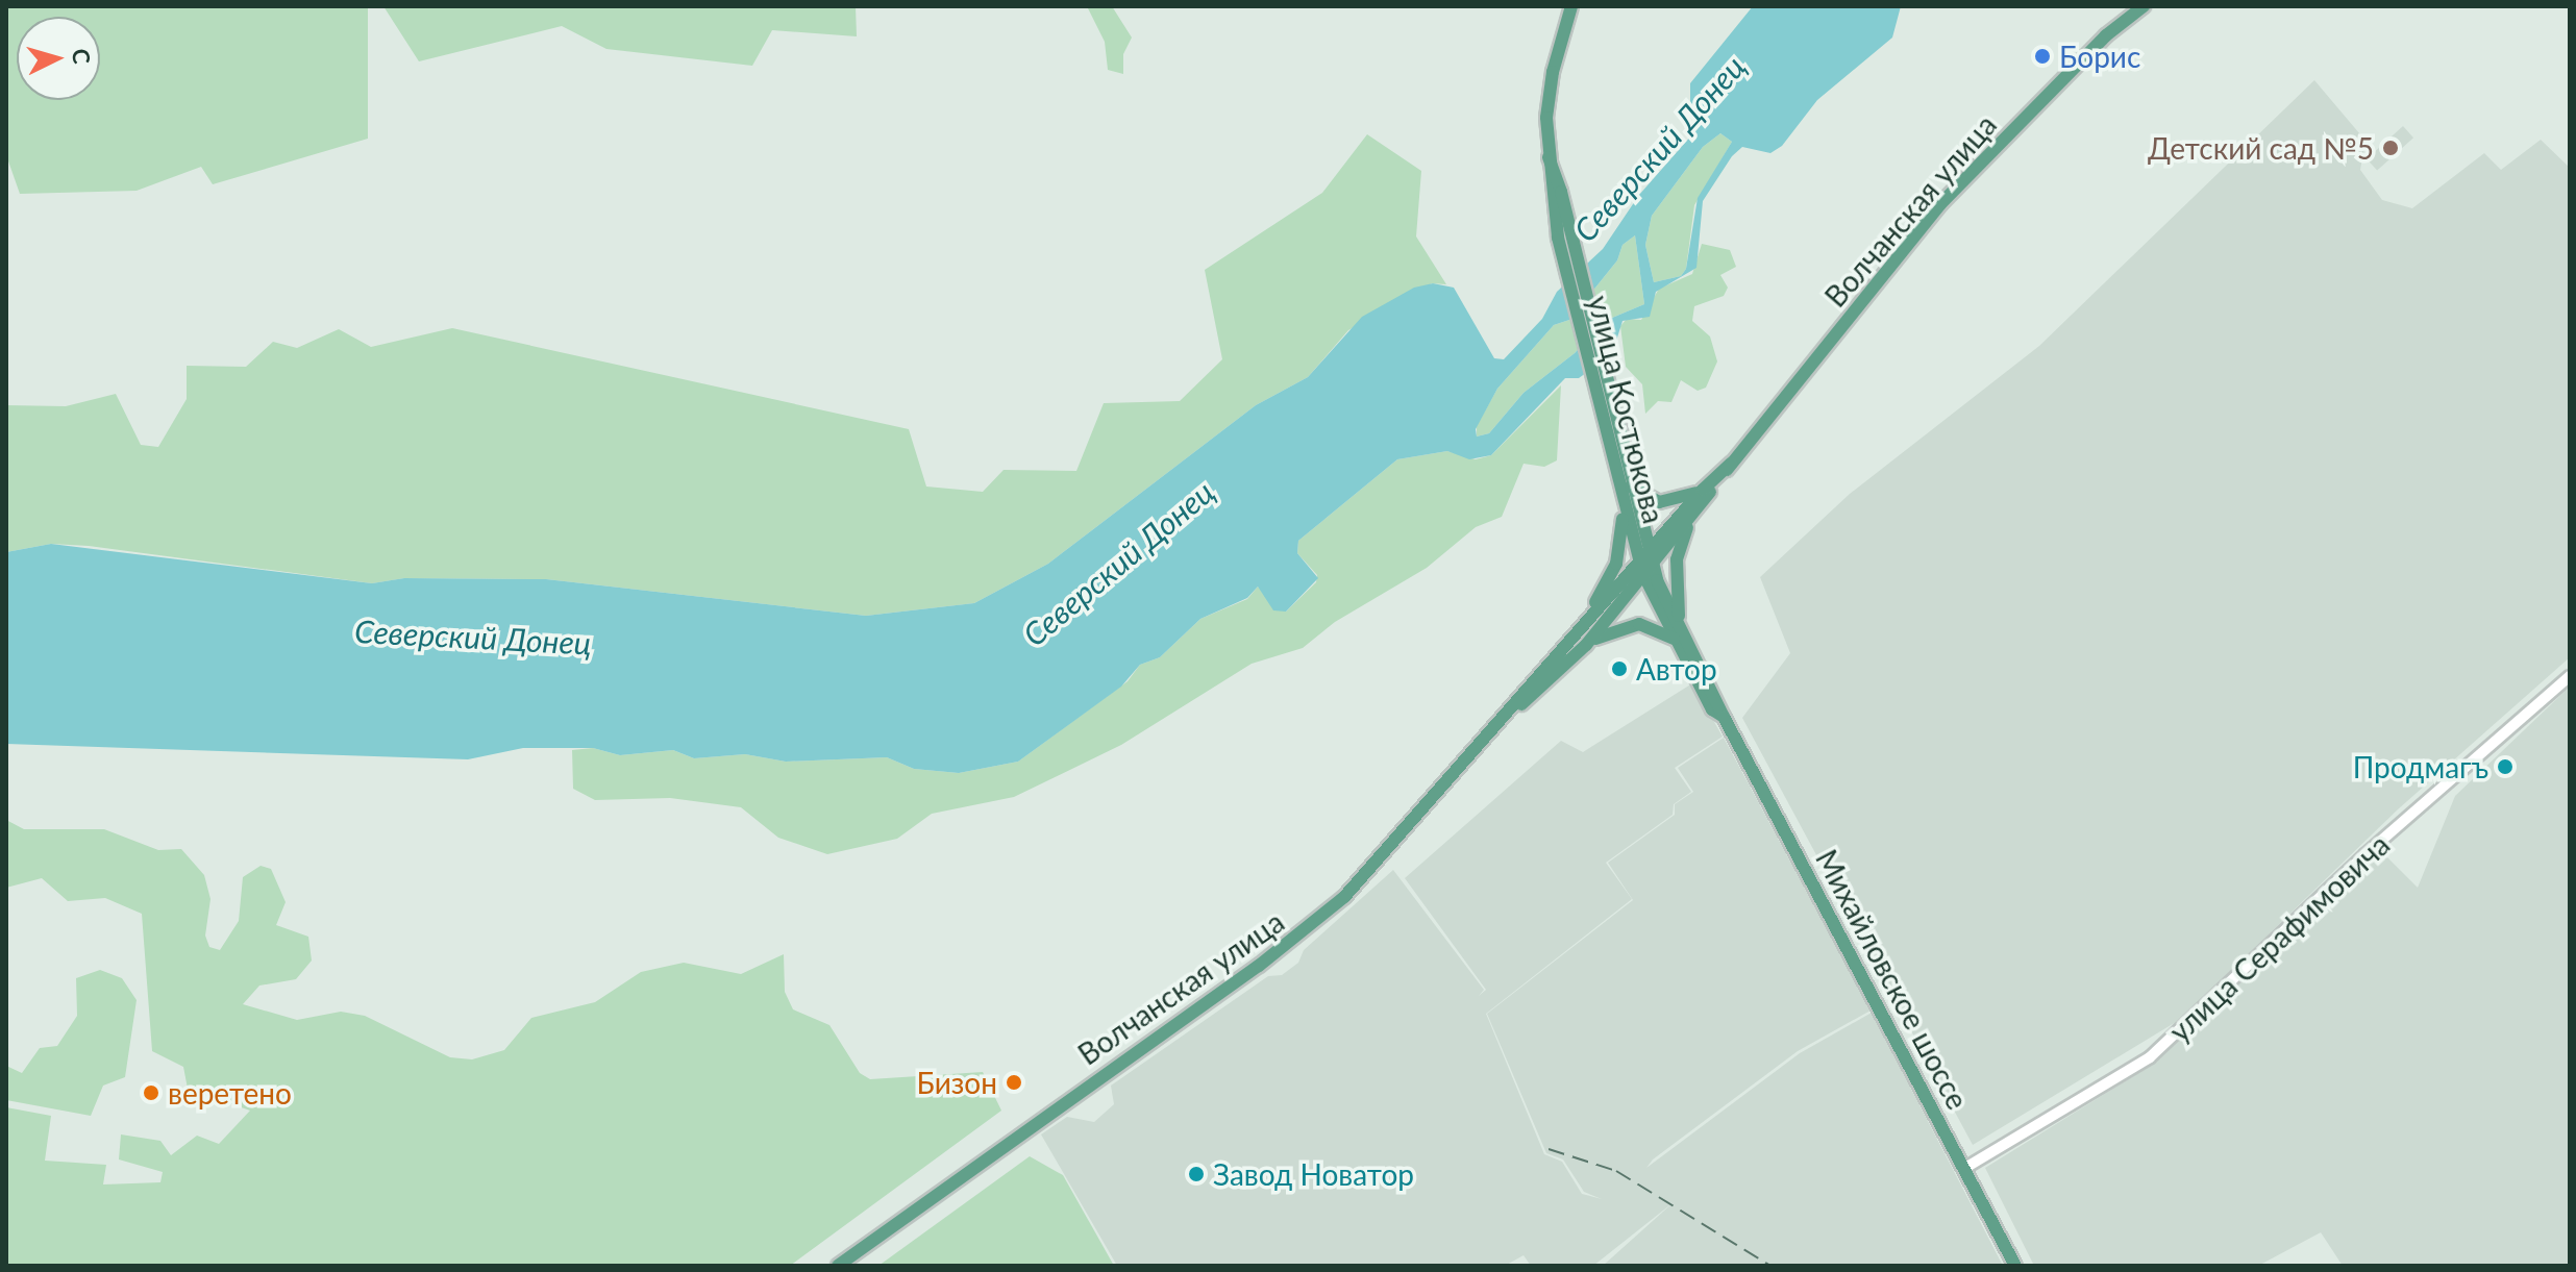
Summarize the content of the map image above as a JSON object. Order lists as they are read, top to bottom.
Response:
{
  "streets": {
    "main road": ["Волчанская улица", "улица Костюкова", "Михайловское шоссе"],
    "street": ["улица Серафимовича"]
  },
  "crossings": [
    ["Волчанская улица", "улица Костюкова"],
    ["Волчанская улица", "Михайловское шоссе"],
    ["улица Костюкова", "Михайловское шоссе"],
    ["улица Серафимовича", "Михайловское шоссе"]
  ],
  "water": ["Северский Донец"],
  "places": [
    "Борис",
    "Детский сад №5",
    "Автор",
    "Продмагъ",
    "Бизон",
    "веретено",
    "Завод Новатор"
  ],
  "north": "right"
}
